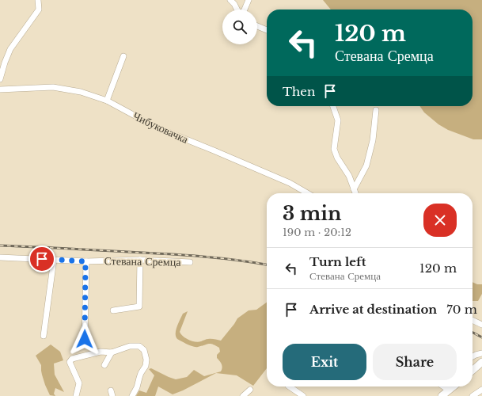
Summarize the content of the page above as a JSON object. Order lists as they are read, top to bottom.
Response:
{
  "streets": {
    "street": ["Чибуковачка", "Стевана Сремца"]
  },
  "page": {
    "turn": ["120 m", "Стевана Сремца"],
    "then": "Then",
    "heading": ["3 min", "190 m · 20:12"],
    "list": [
      {
        "name": "Turn left",
        "note": "Стевана Сремца",
        "value": "120 m"
      },
      {
        "name": "Arrive at destination",
        "value": "70 m"
      }
    ],
    "buttons": ["Exit", "Share"]
  }
}
